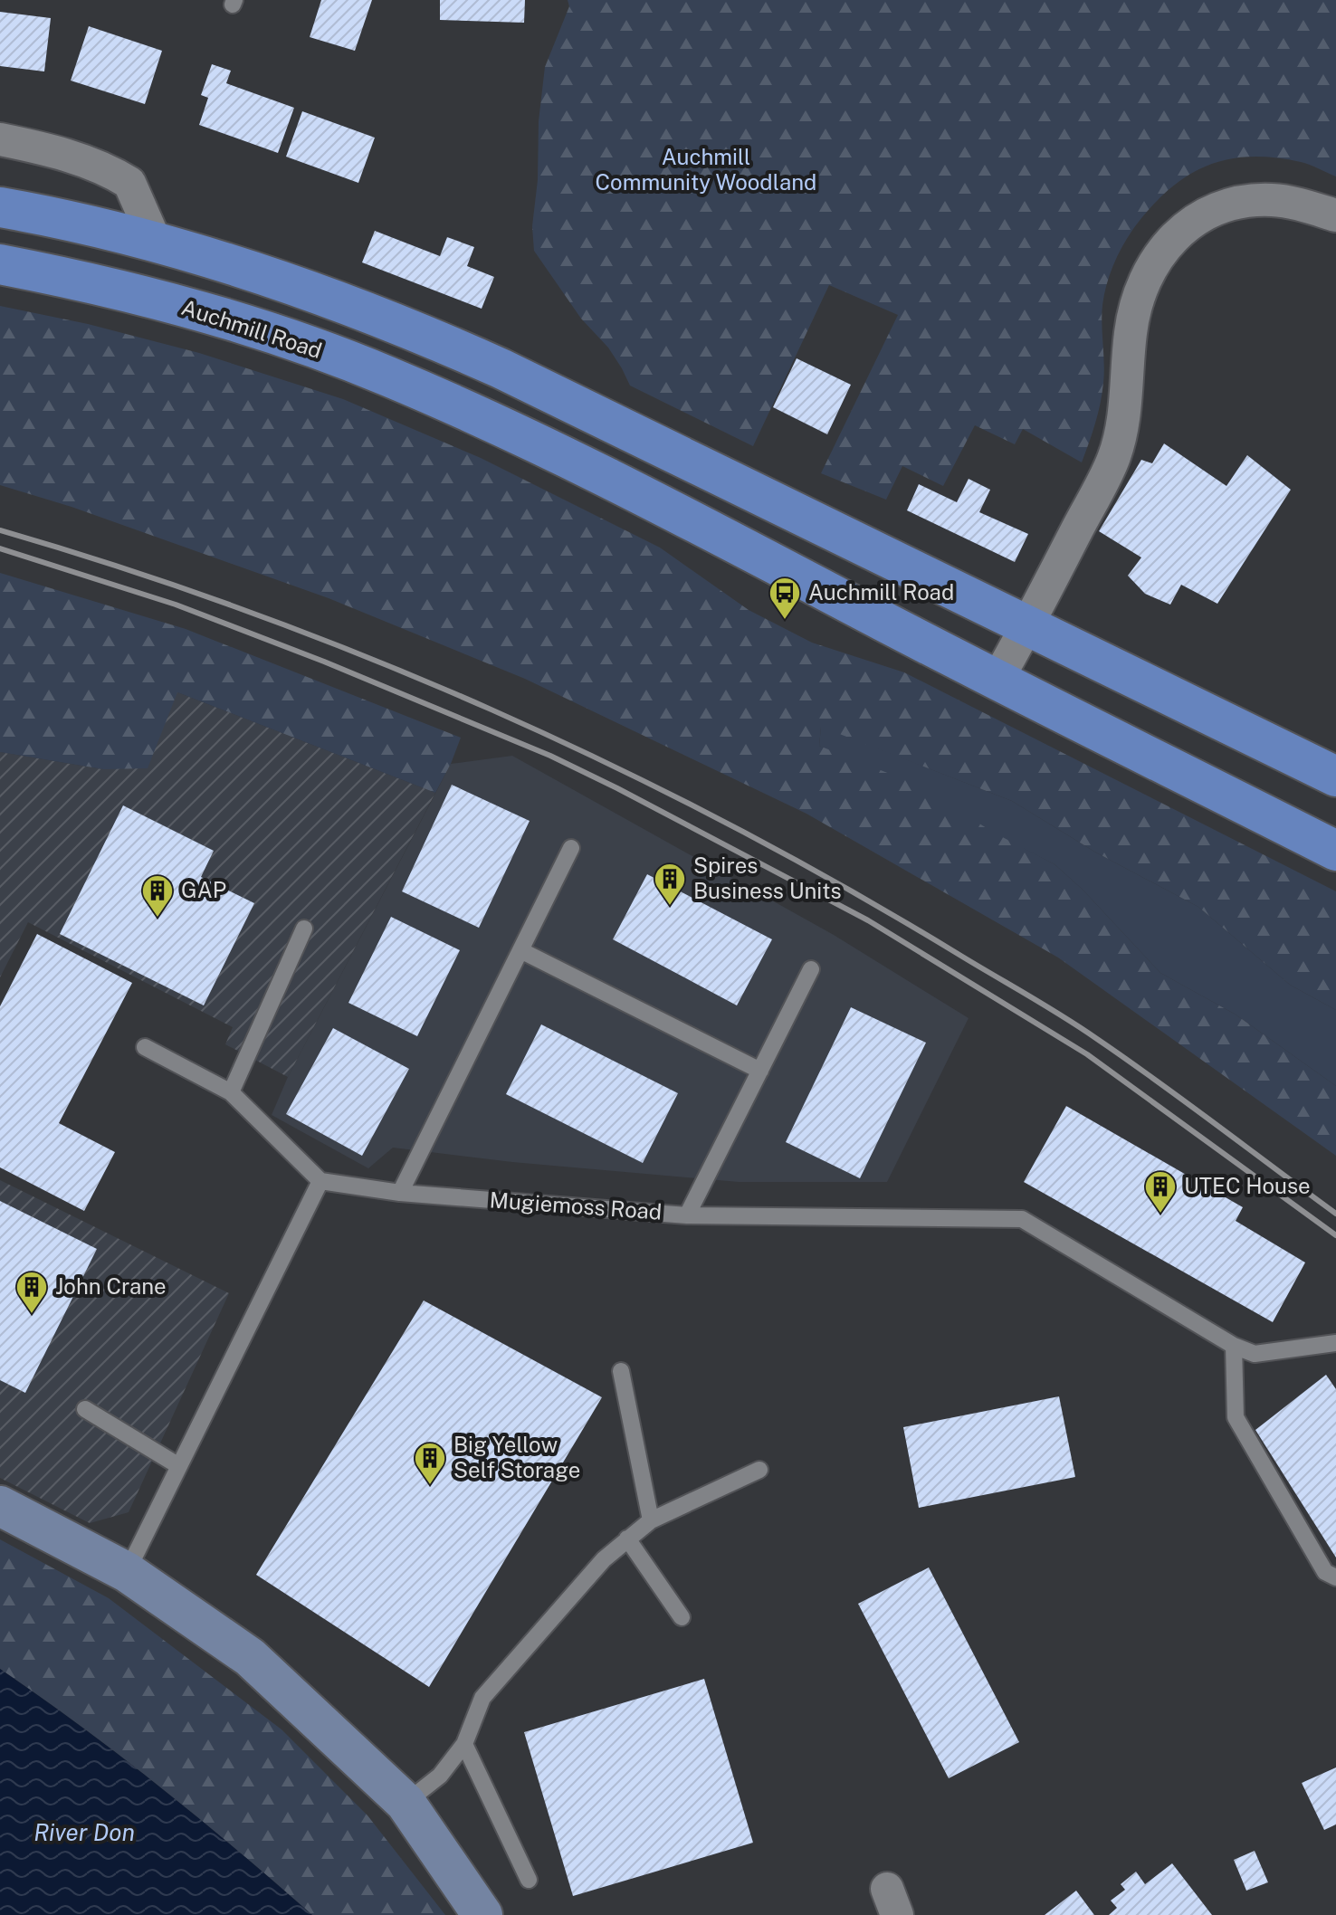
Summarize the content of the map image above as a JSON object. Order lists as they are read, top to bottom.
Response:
{
  "streets": {
    "main road": ["Auchmill Road"],
    "lane": ["Mugiemoss Road"]
  },
  "water": ["River Don"],
  "parks": ["Auchmill Community Woodland"],
  "places": {
    "bus stop": ["Auchmill Road"],
    "building": [
      "Spires Business Units",
      "GAP",
      "UTEC House",
      "John Crane",
      "Big Yellow Self Storage"
    ]
  }
}
